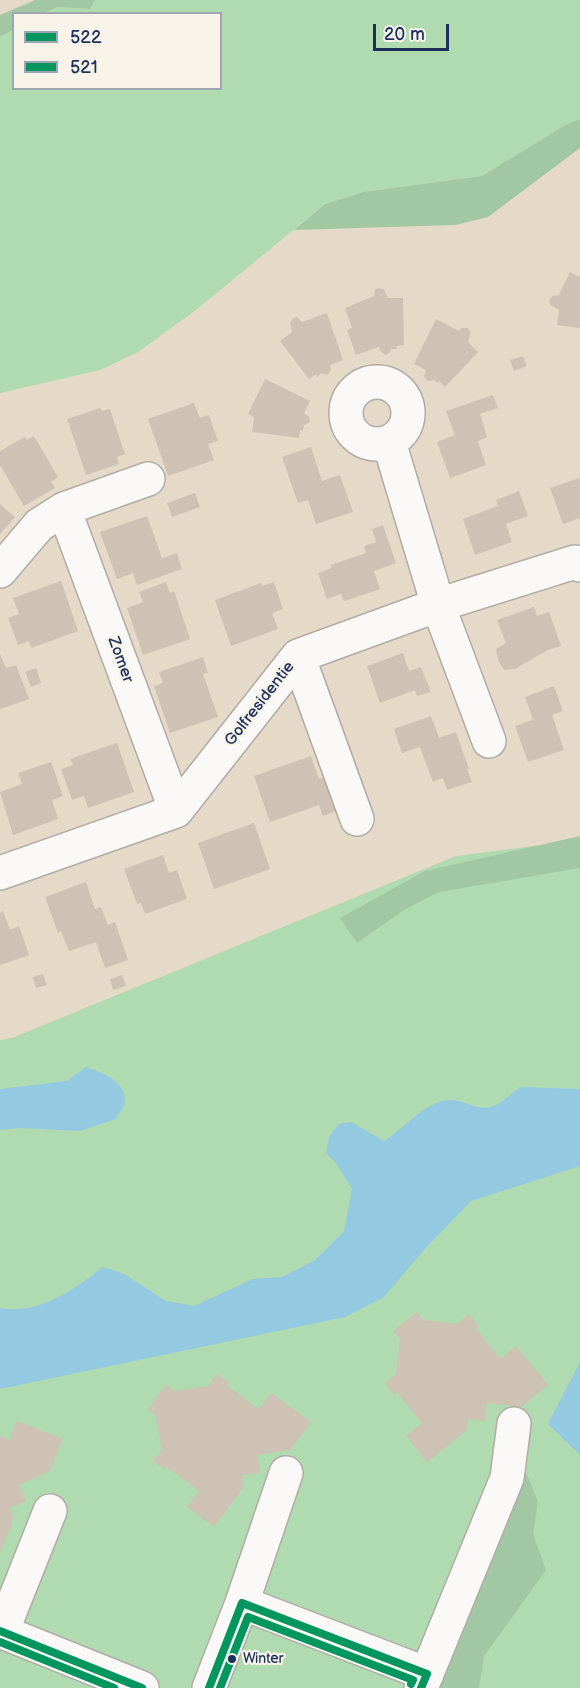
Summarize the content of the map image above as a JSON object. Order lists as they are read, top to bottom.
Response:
{
  "streets": {
    "street": ["Zomer", "Golfresidentie"]
  },
  "crossings": [
    ["Zomer", "Golfresidentie"]
  ],
  "places": ["Winter"],
  "lines": ["transit line 522", "transit line 521"],
  "legend": ["522", "521"],
  "scale_bar": "20 m"
}
